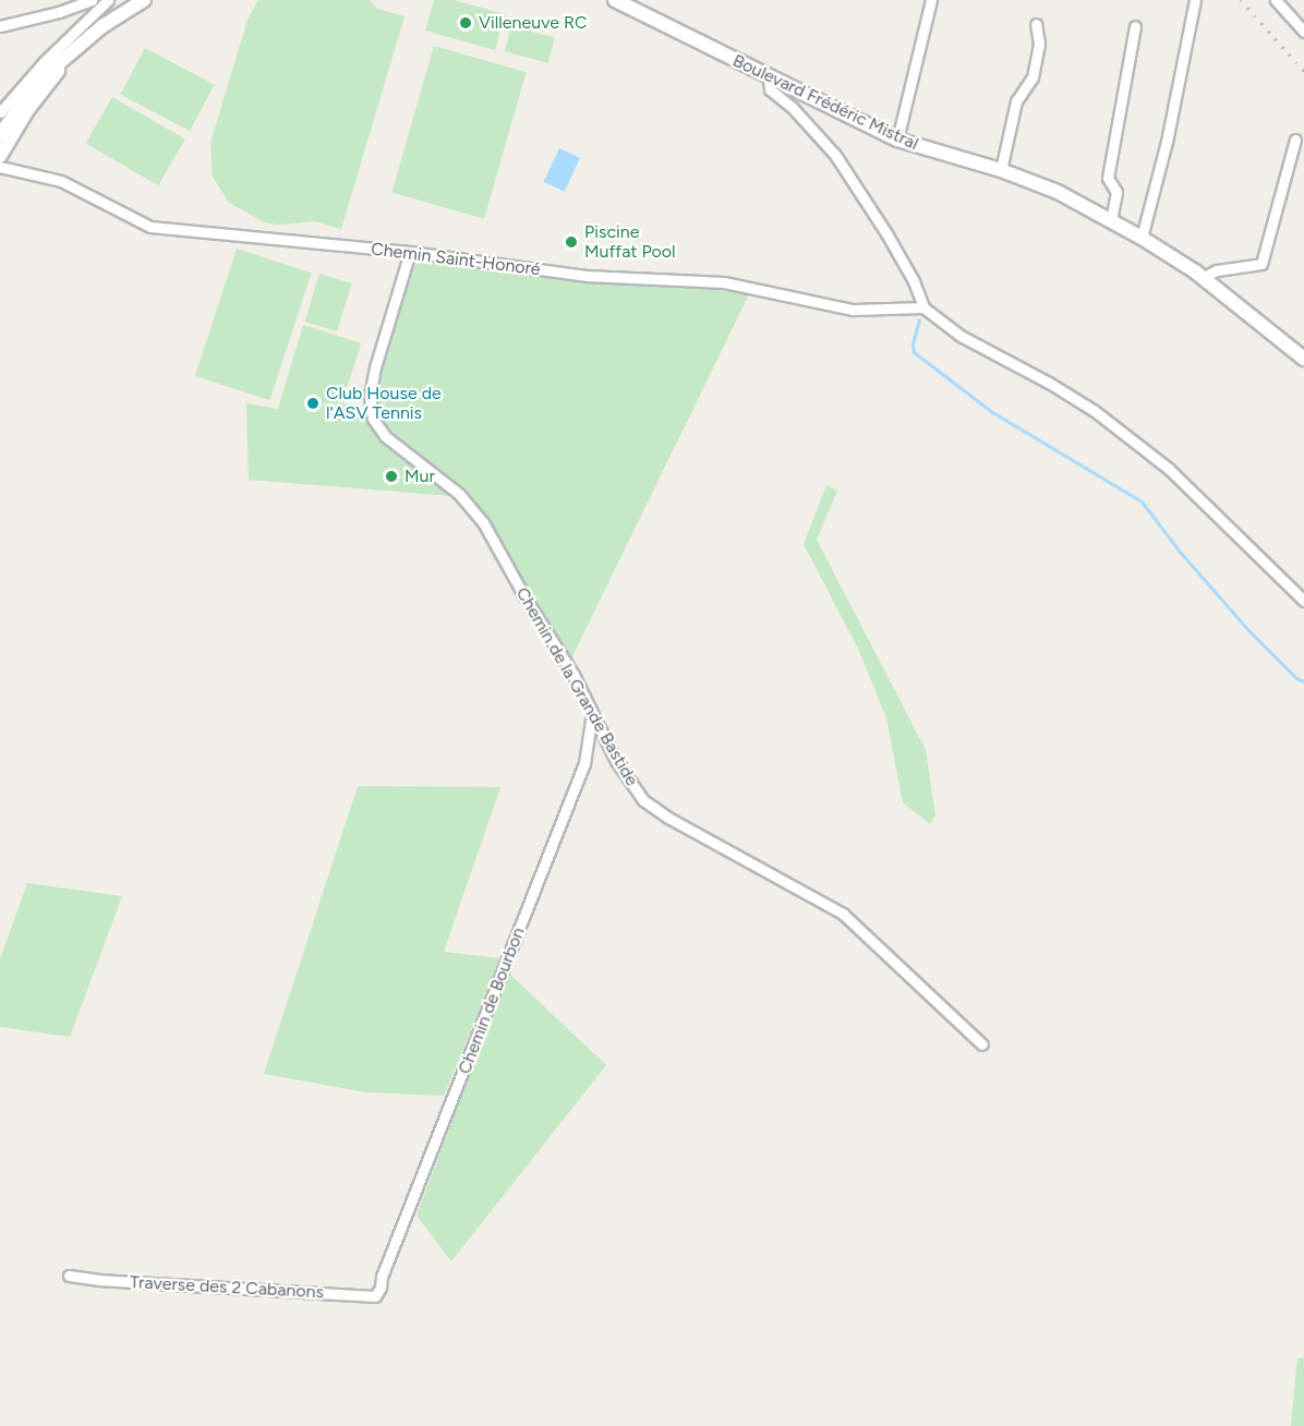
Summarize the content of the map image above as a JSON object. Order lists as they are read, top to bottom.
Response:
{
  "streets": {
    "main road": ["Boulevard Frédéric Mistral"],
    "street": [
      "Chemin Saint-Honoré",
      "Chemin de la Grande Bastide",
      "Chemin de Bourbon",
      "Traverse des 2 Cabanons"
    ]
  },
  "crossings": [
    ["Chemin Saint-Honoré", "Chemin de la Grande Bastide"],
    ["Chemin de la Grande Bastide", "Chemin de Bourbon"],
    ["Chemin de Bourbon", "Traverse des 2 Cabanons"]
  ],
  "places": [
    "Villeneuve RC",
    "Piscine Muffat Pool",
    "Club House de l'ASV Tennis",
    "Mur"
  ]
}
